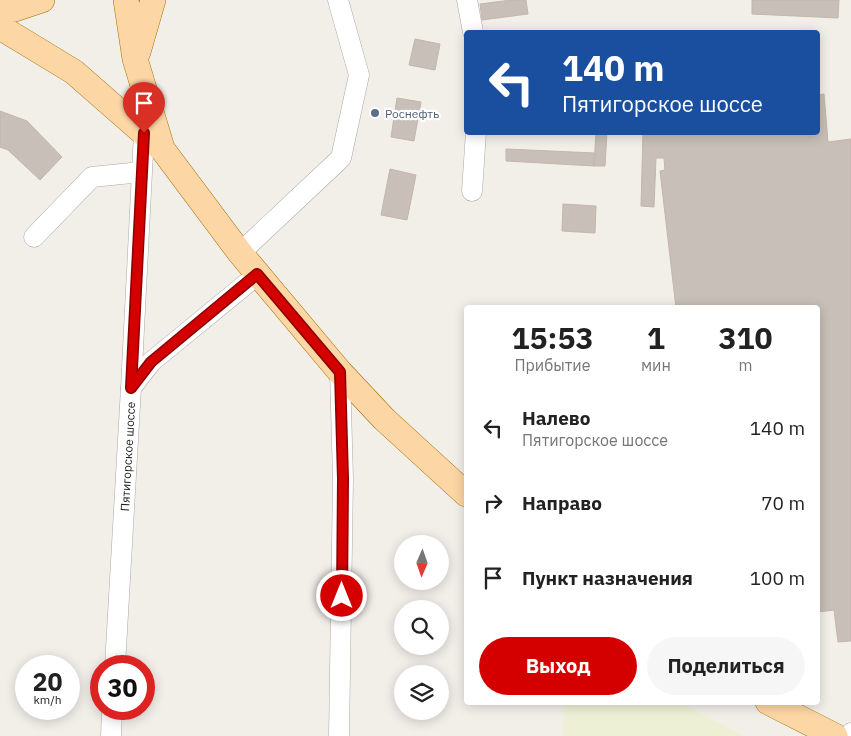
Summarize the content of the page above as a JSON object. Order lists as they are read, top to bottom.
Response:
{
  "streets": {
    "street": ["Пятигорское шоссе"]
  },
  "places": ["Роснефть"],
  "north": "bottom",
  "page": {
    "turn": ["140 m", "Пятигорское шоссе"],
    "eta": [
      "15:53",
      "Прибытие",
      "1",
      "мин",
      "310",
      "m"
    ],
    "list": [
      {
        "name": "Налево",
        "note": "Пятигорское шоссе",
        "value": "140 m"
      },
      {
        "name": "Направо",
        "value": "70 m"
      },
      {
        "name": "Пункт назначения",
        "value": "100 m"
      }
    ],
    "buttons": ["Выход", "Поделиться"],
    "speed": "20 km/h",
    "limit": "30"
  }
}
